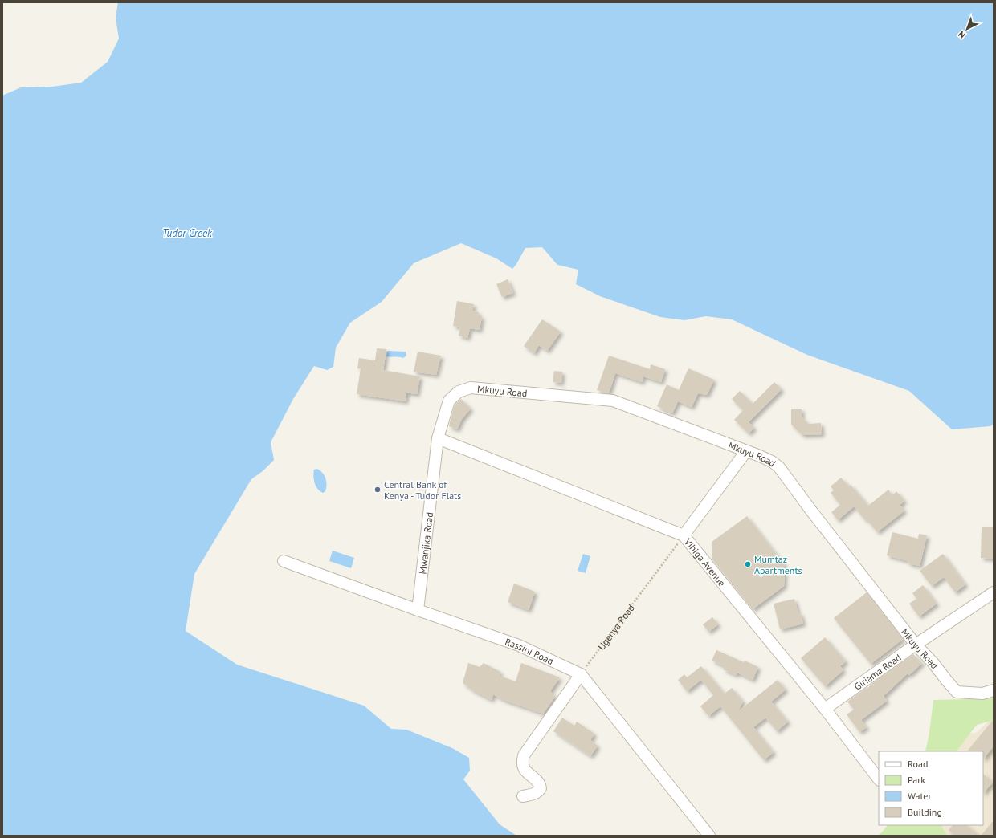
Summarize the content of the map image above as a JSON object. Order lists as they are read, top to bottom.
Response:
{
  "streets": {
    "street": [
      "Mkuyu Road",
      "Mwanjika Road",
      "Vihiga Avenue",
      "Rassini Road",
      "Giriama Road"
    ],
    "path": ["Ugenya Road"]
  },
  "crossings": [
    ["Mkuyu Road", "Mwanjika Road"],
    ["Mkuyu Road", "Giriama Road"],
    ["Mwanjika Road", "Vihiga Avenue"],
    ["Mwanjika Road", "Rassini Road"],
    ["Vihiga Avenue", "Ugenya Road"],
    ["Vihiga Avenue", "Giriama Road"],
    ["Ugenya Road", "Rassini Road"]
  ],
  "water": ["Tudor Creek"],
  "places": ["Central Bank of Kenya - Tudor Flats", "Mumtaz Apartments"],
  "legend": [
    "Road",
    "Park",
    "Water",
    "Building"
  ],
  "north": "bottom left"
}
